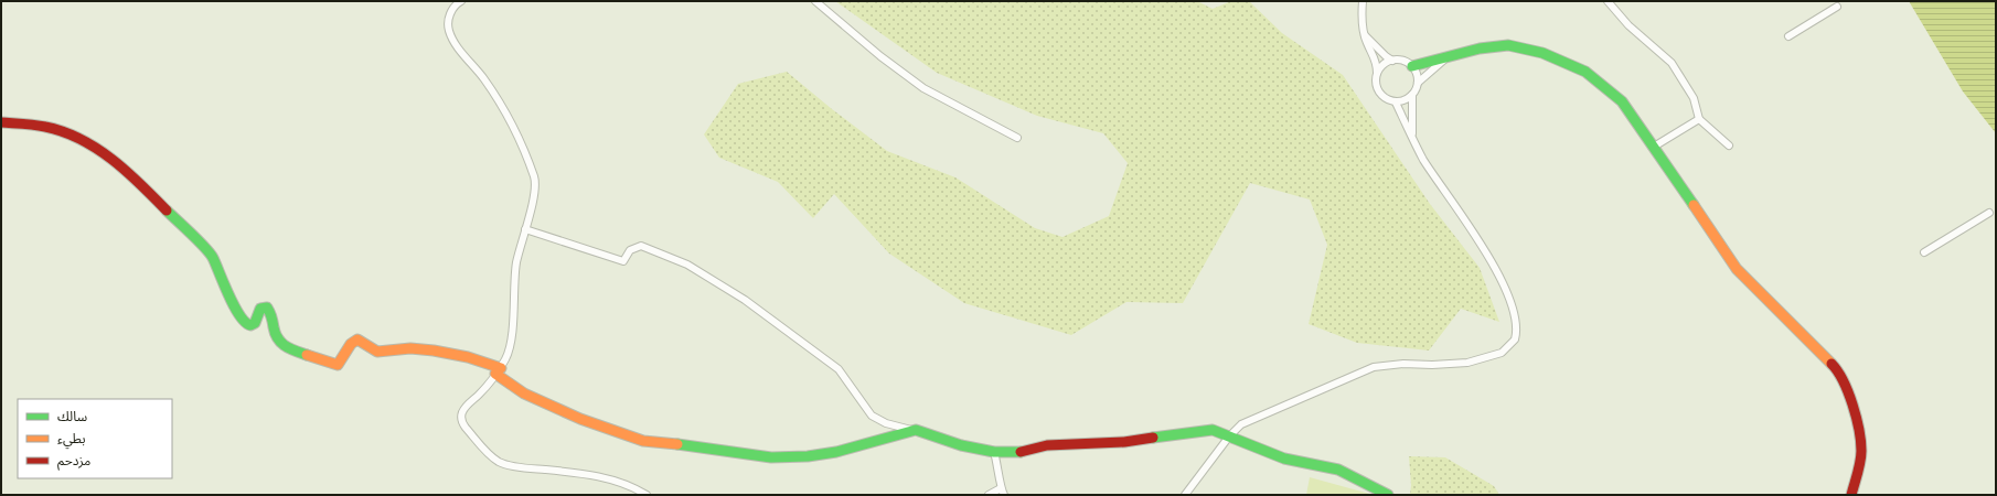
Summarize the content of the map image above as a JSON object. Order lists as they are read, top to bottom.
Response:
{
  "legend": ["سالك", "بطيء", "مزدحم"]
}
